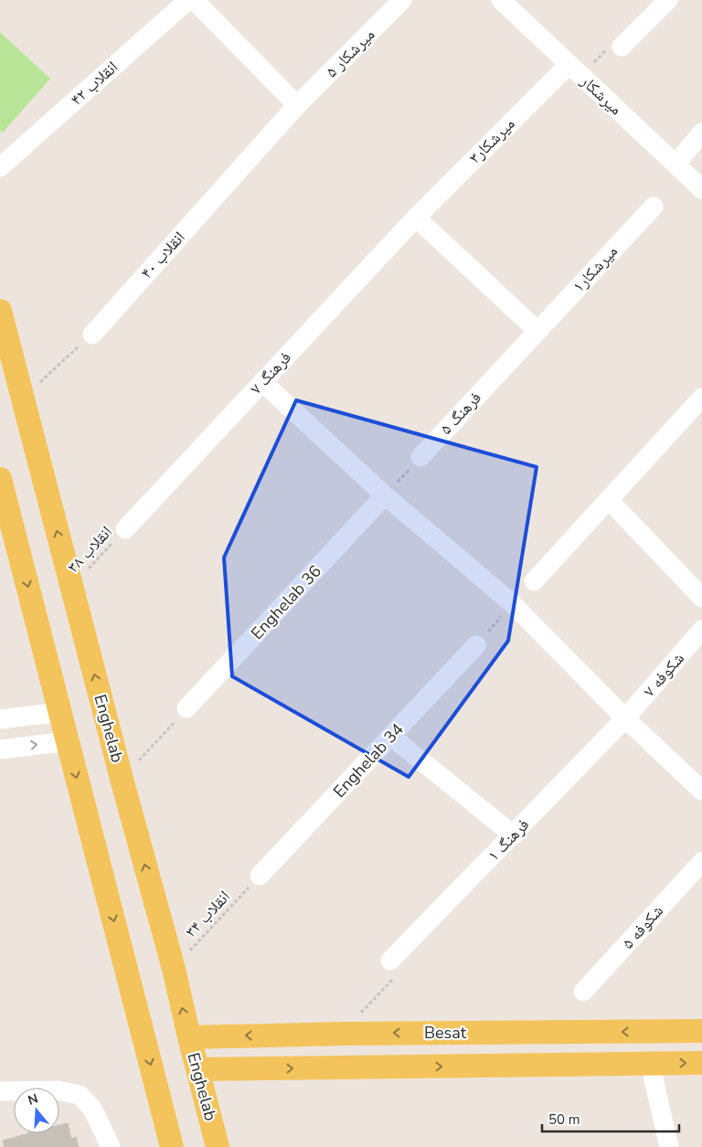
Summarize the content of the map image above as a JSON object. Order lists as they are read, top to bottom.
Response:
{
  "streets": {
    "main road": ["Enghelab", "Besat"],
    "street": [
      "میرشکار ۵",
      "انقلاب ۴۲",
      "میرشکار",
      "میرشکار۳",
      "انقلاب ۴۰",
      "میرشکار۱",
      "فرهنگ ۷",
      "فرهنگ ۵",
      "Enghelab 36",
      "شکوفه ۷",
      "Enghelab 34",
      "فرهنگ ۱",
      "شکوفه ۵"
    ],
    "path": ["انقلاب ۳۸", "انقلاب ۳۴"]
  },
  "crossings": [
    ["میرشکار ۵", "انقلاب ۴۰"],
    ["میرشکار", "میرشکار۳"],
    ["میرشکار۳", "فرهنگ ۷"],
    ["میرشکار۱", "فرهنگ ۵"],
    ["فرهنگ ۷", "انقلاب ۳۸"],
    ["انقلاب ۳۸", "Enghelab"],
    ["شکوفه ۷", "فرهنگ ۱"],
    ["Enghelab", "انقلاب ۳۴"],
    ["Enghelab", "Besat"],
    ["Enghelab 34", "انقلاب ۳۴"]
  ],
  "scale_bar": "50 m",
  "north": "top"
}
